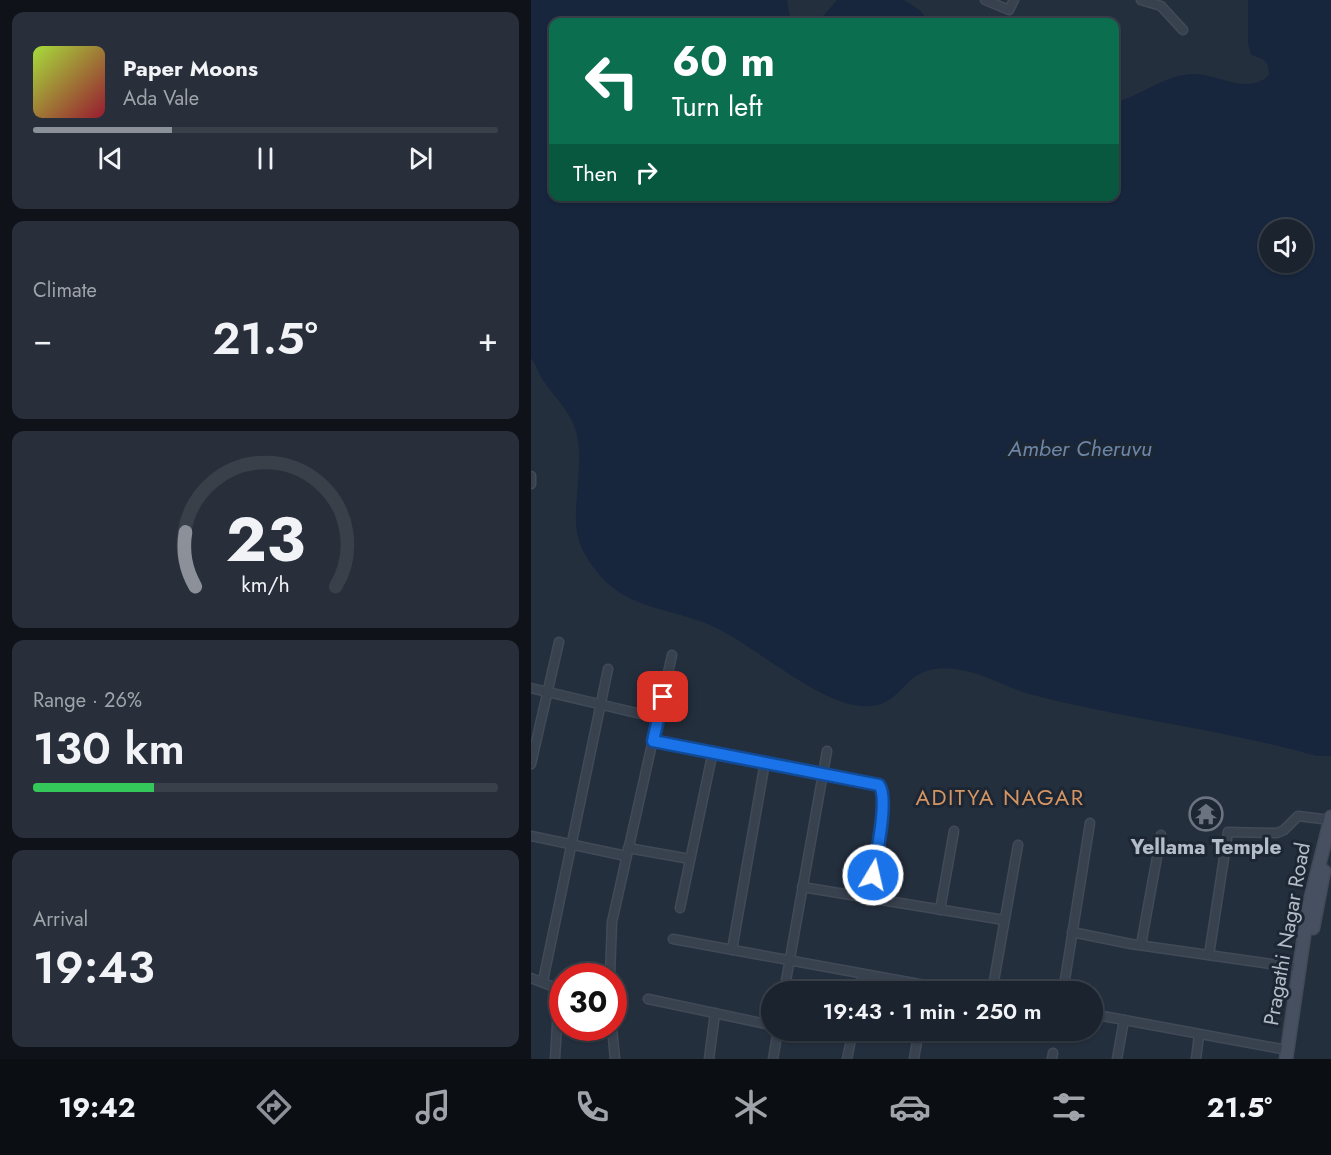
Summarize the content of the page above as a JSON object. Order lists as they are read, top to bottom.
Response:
{
  "streets": {
    "main road": ["Pragathi Nagar Road"]
  },
  "districts": ["ADITYA NAGAR"],
  "water": ["Amber Cheruvu"],
  "places": {
    "temple": ["Yellama Temple"]
  },
  "page": {
    "turn": ["60 m", "Turn left"],
    "song": ["Paper Moons", "Ada Vale"],
    "then": "Then",
    "tile": [
      "Climate",
      ["Range · 26%", "130 km"],
      ["Arrival", "19:43"]
    ],
    "heat": ["−", "21.5°", "+"],
    "limit": "30",
    "trip": "19:43 · 1 min · 250 m",
    "tabs": ["19:42", "21.5°"],
    "gauge": ["23", "km/h"]
  }
}
